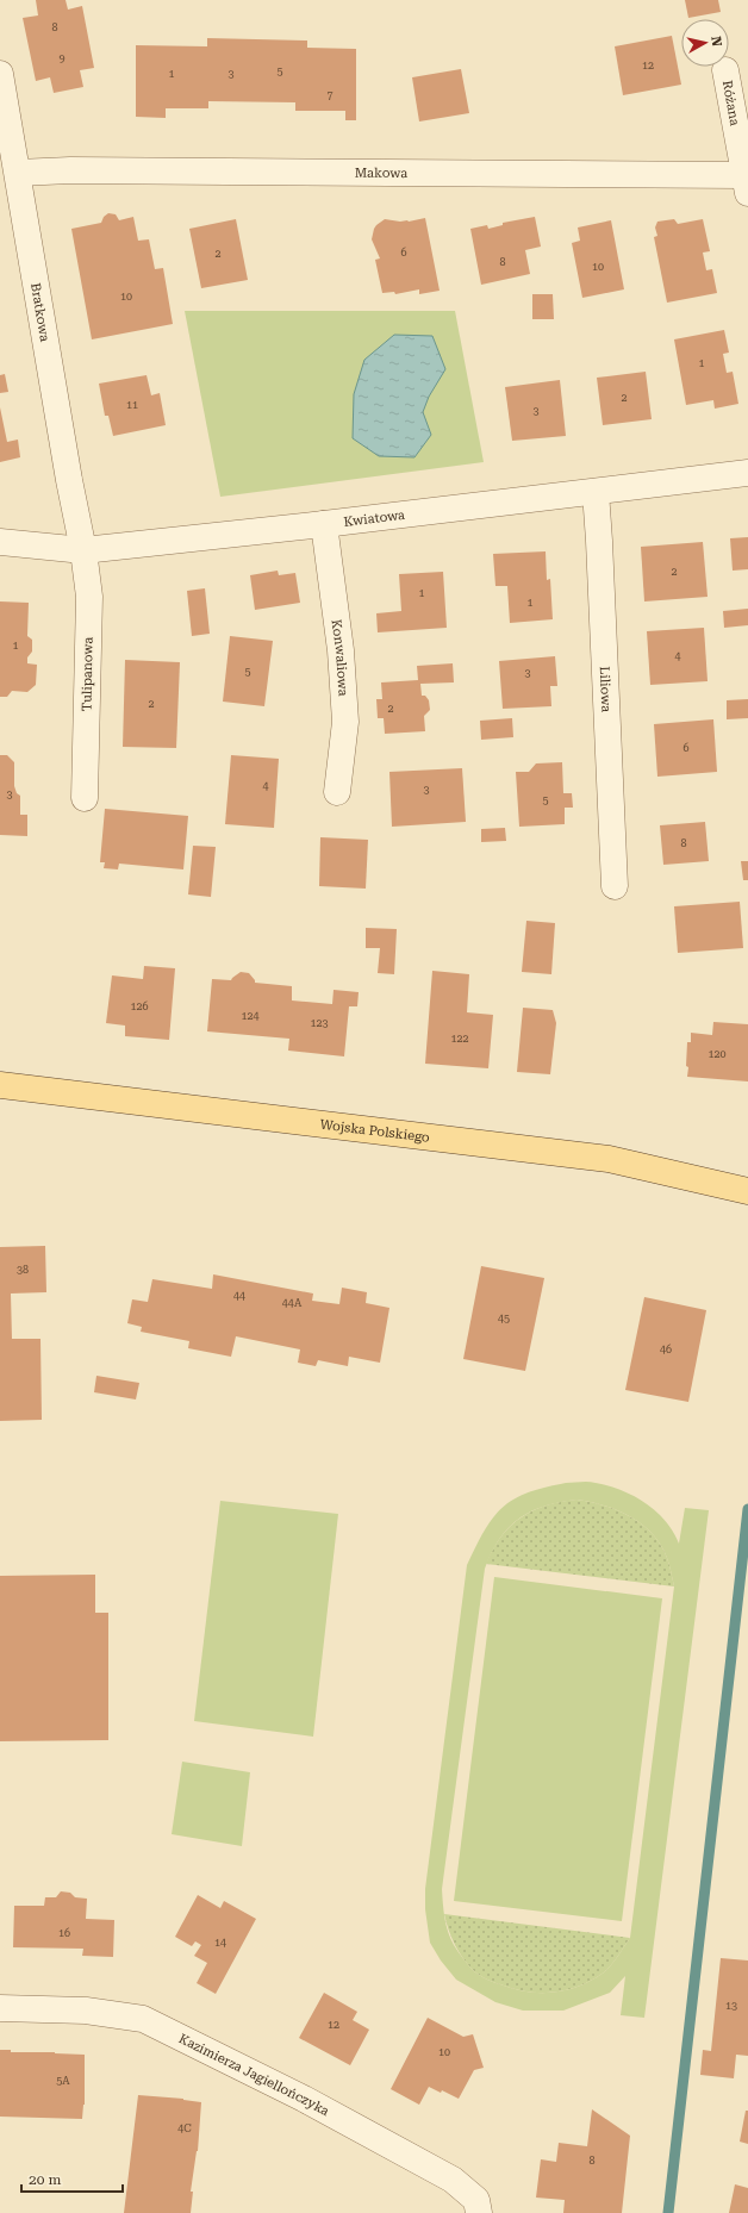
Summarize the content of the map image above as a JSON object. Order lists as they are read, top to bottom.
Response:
{
  "streets": {
    "main road": ["Wojska Polskiego"],
    "street": [
      "Różana",
      "Makowa",
      "Bratkowa",
      "Kwiatowa",
      "Konwaliowa",
      "Tulipanowa",
      "Liliowa",
      "Kazimierza Jagiellończyka"
    ]
  },
  "crossings": [
    ["Różana", "Makowa"],
    ["Makowa", "Bratkowa"],
    ["Bratkowa", "Kwiatowa"],
    ["Bratkowa", "Tulipanowa"],
    ["Kwiatowa", "Konwaliowa"],
    ["Kwiatowa", "Tulipanowa"],
    ["Kwiatowa", "Liliowa"]
  ],
  "house_numbers": [
    "8",
    "9",
    "12",
    "5",
    "1",
    "3",
    "7",
    "6",
    "2",
    "8",
    "10",
    "10",
    "1",
    "2",
    "11",
    "3",
    "2",
    "1",
    "1",
    "1",
    "4",
    "5",
    "3",
    "2",
    "2",
    "6",
    "4",
    "3",
    "3",
    "5",
    "8",
    "126",
    "124",
    "123",
    "122",
    "120",
    "38",
    "44",
    "44A",
    "45",
    "46",
    "16",
    "14",
    "13",
    "12",
    "10",
    "5A",
    "4C",
    "8"
  ],
  "scale_bar": "20 m",
  "north": "right"
}
